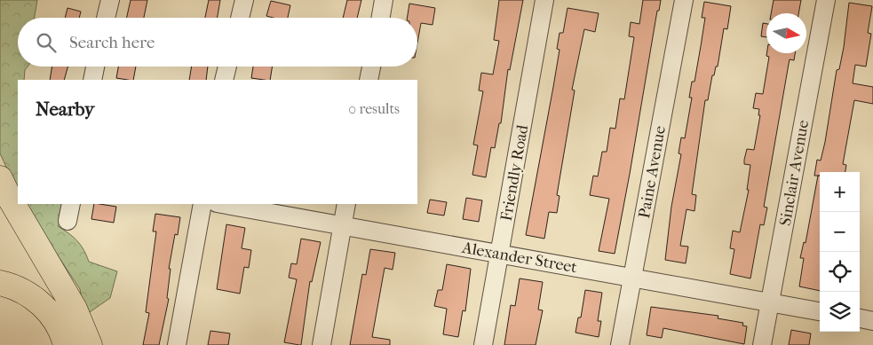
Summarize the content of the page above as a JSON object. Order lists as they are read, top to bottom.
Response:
{
  "streets": {
    "street": [
      "Paine Avenue",
      "Friendly Road",
      "Sinclair Avenue",
      "Alexander Street"
    ]
  },
  "crossings": [
    ["Paine Avenue", "Alexander Street"],
    ["Friendly Road", "Alexander Street"],
    ["Sinclair Avenue", "Alexander Street"]
  ],
  "north": "right",
  "page": {
    "search": "Search here",
    "heading": ["Nearby", "0 results"],
    "map_buttons": ["+", "−"]
  }
}
